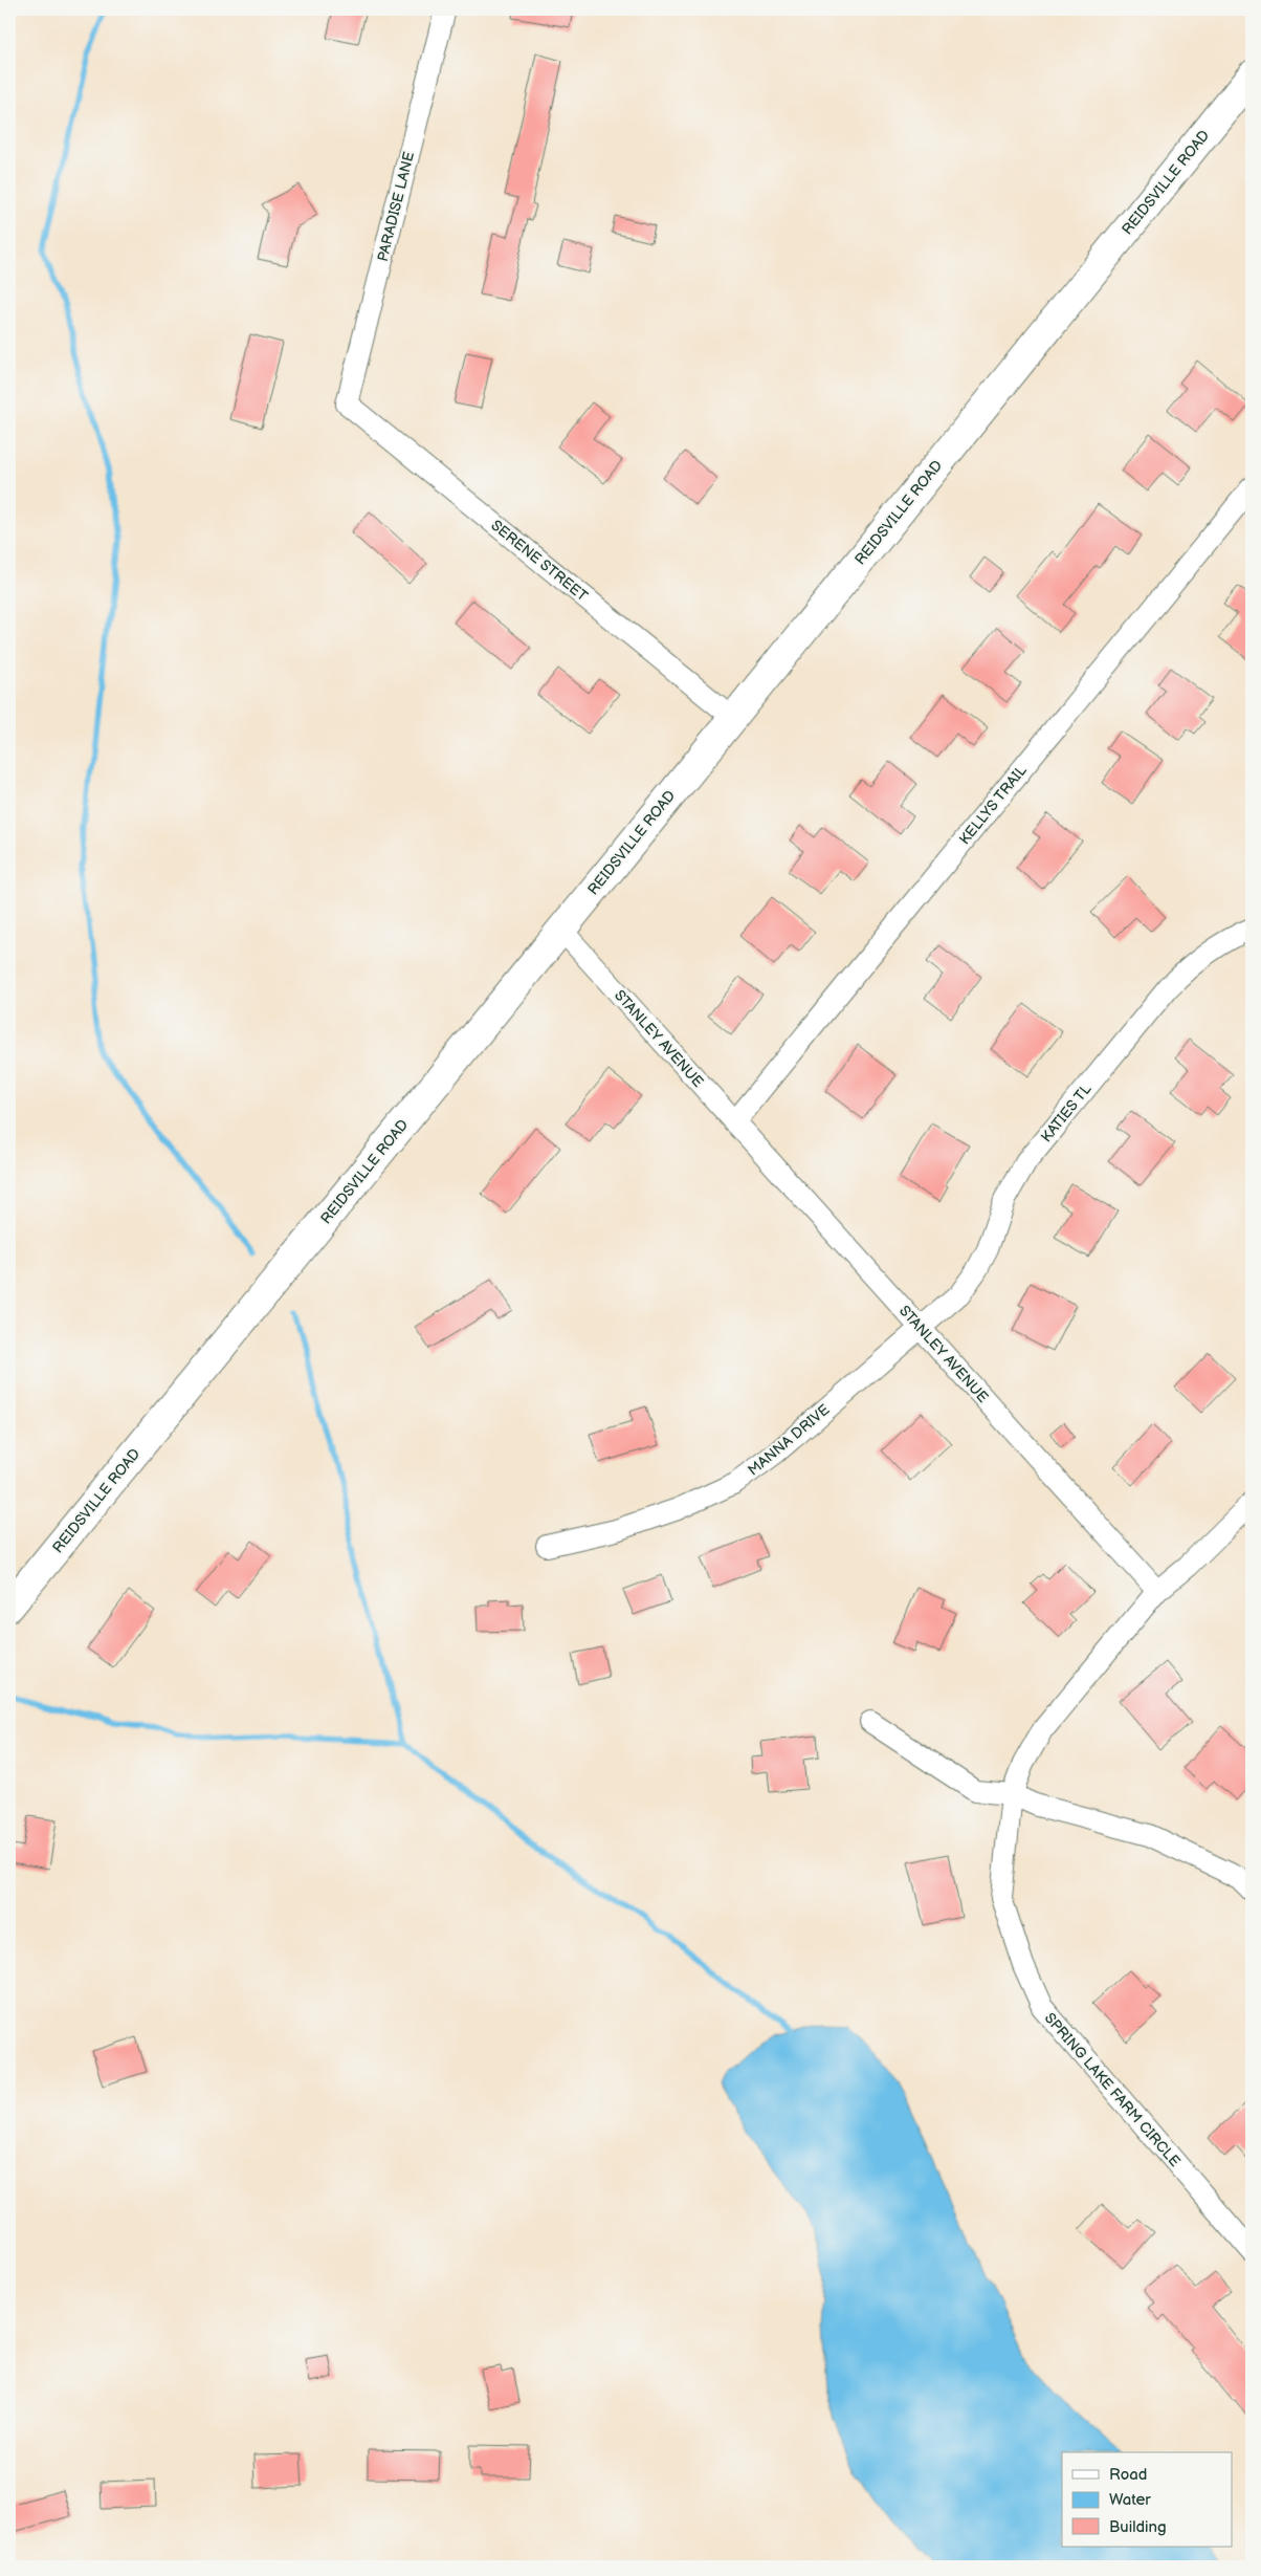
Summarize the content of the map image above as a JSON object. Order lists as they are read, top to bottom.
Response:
{
  "streets": {
    "highway": ["REIDSVILLE ROAD"],
    "street": [
      "PARADISE LANE",
      "SERENE STREET",
      "KELLYS TRAIL",
      "STANLEY AVENUE",
      "KATIES TL",
      "MANNA DRIVE",
      "SPRING LAKE FARM CIRCLE"
    ]
  },
  "crossings": [
    ["REIDSVILLE ROAD", "SERENE STREET"],
    ["REIDSVILLE ROAD", "STANLEY AVENUE"],
    ["PARADISE LANE", "SERENE STREET"],
    ["KELLYS TRAIL", "STANLEY AVENUE"],
    ["STANLEY AVENUE", "KATIES TL"],
    ["STANLEY AVENUE", "MANNA DRIVE"],
    ["KATIES TL", "MANNA DRIVE"]
  ],
  "legend": ["Road", "Water", "Building"]
}
